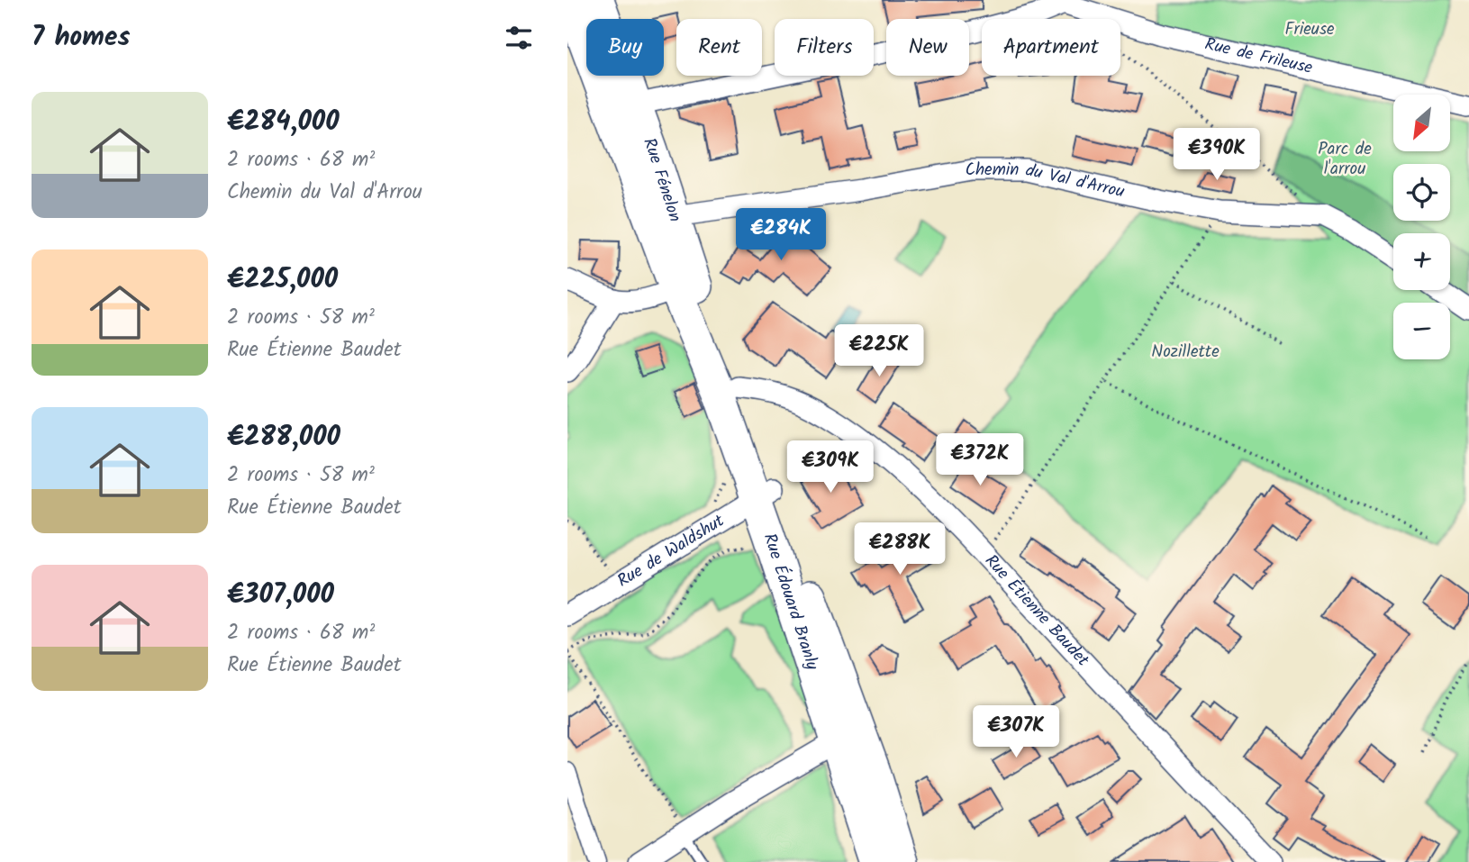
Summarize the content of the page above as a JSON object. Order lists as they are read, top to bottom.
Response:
{
  "streets": {
    "main road": ["Rue Fénelon", "Rue Édouard Branly"],
    "street": [
      "Rue de Frileuse",
      "Chemin du Val d'Arrou",
      "Rue de Waldshut",
      "Rue Étienne Baudet"
    ]
  },
  "crossings": [
    ["Rue Fénelon", "Chemin du Val d'Arrou"],
    ["Rue Fénelon", "Rue Édouard Branly"],
    ["Rue Fénelon", "Rue Étienne Baudet"],
    ["Rue de Waldshut", "Rue Édouard Branly"],
    ["Rue Édouard Branly", "Rue Étienne Baudet"]
  ],
  "parks": ["Frieuse", "Parc de l'arrou", "Nozillette"],
  "north": "bottom left",
  "page": {
    "heading": "7 homes",
    "chip": [
      "Buy",
      "Rent",
      "Filters",
      "New",
      "Apartment"
    ],
    "list": [
      {
        "name": "€284,000",
        "note": "2 rooms · 68 m² · Chemin du Val d'Arrou"
      },
      {
        "name": "€225,000",
        "note": "2 rooms · 58 m² · Rue Étienne Baudet"
      },
      {
        "name": "€288,000",
        "note": "2 rooms · 58 m² · Rue Étienne Baudet"
      },
      {
        "name": "€307,000",
        "note": "2 rooms · 68 m² · Rue Étienne Baudet"
      }
    ],
    "map_buttons": ["+", "−"],
    "price": [
      "€390K",
      "€284K",
      "€225K",
      "€372K",
      "€309K",
      "€288K",
      "€307K"
    ]
  }
}
